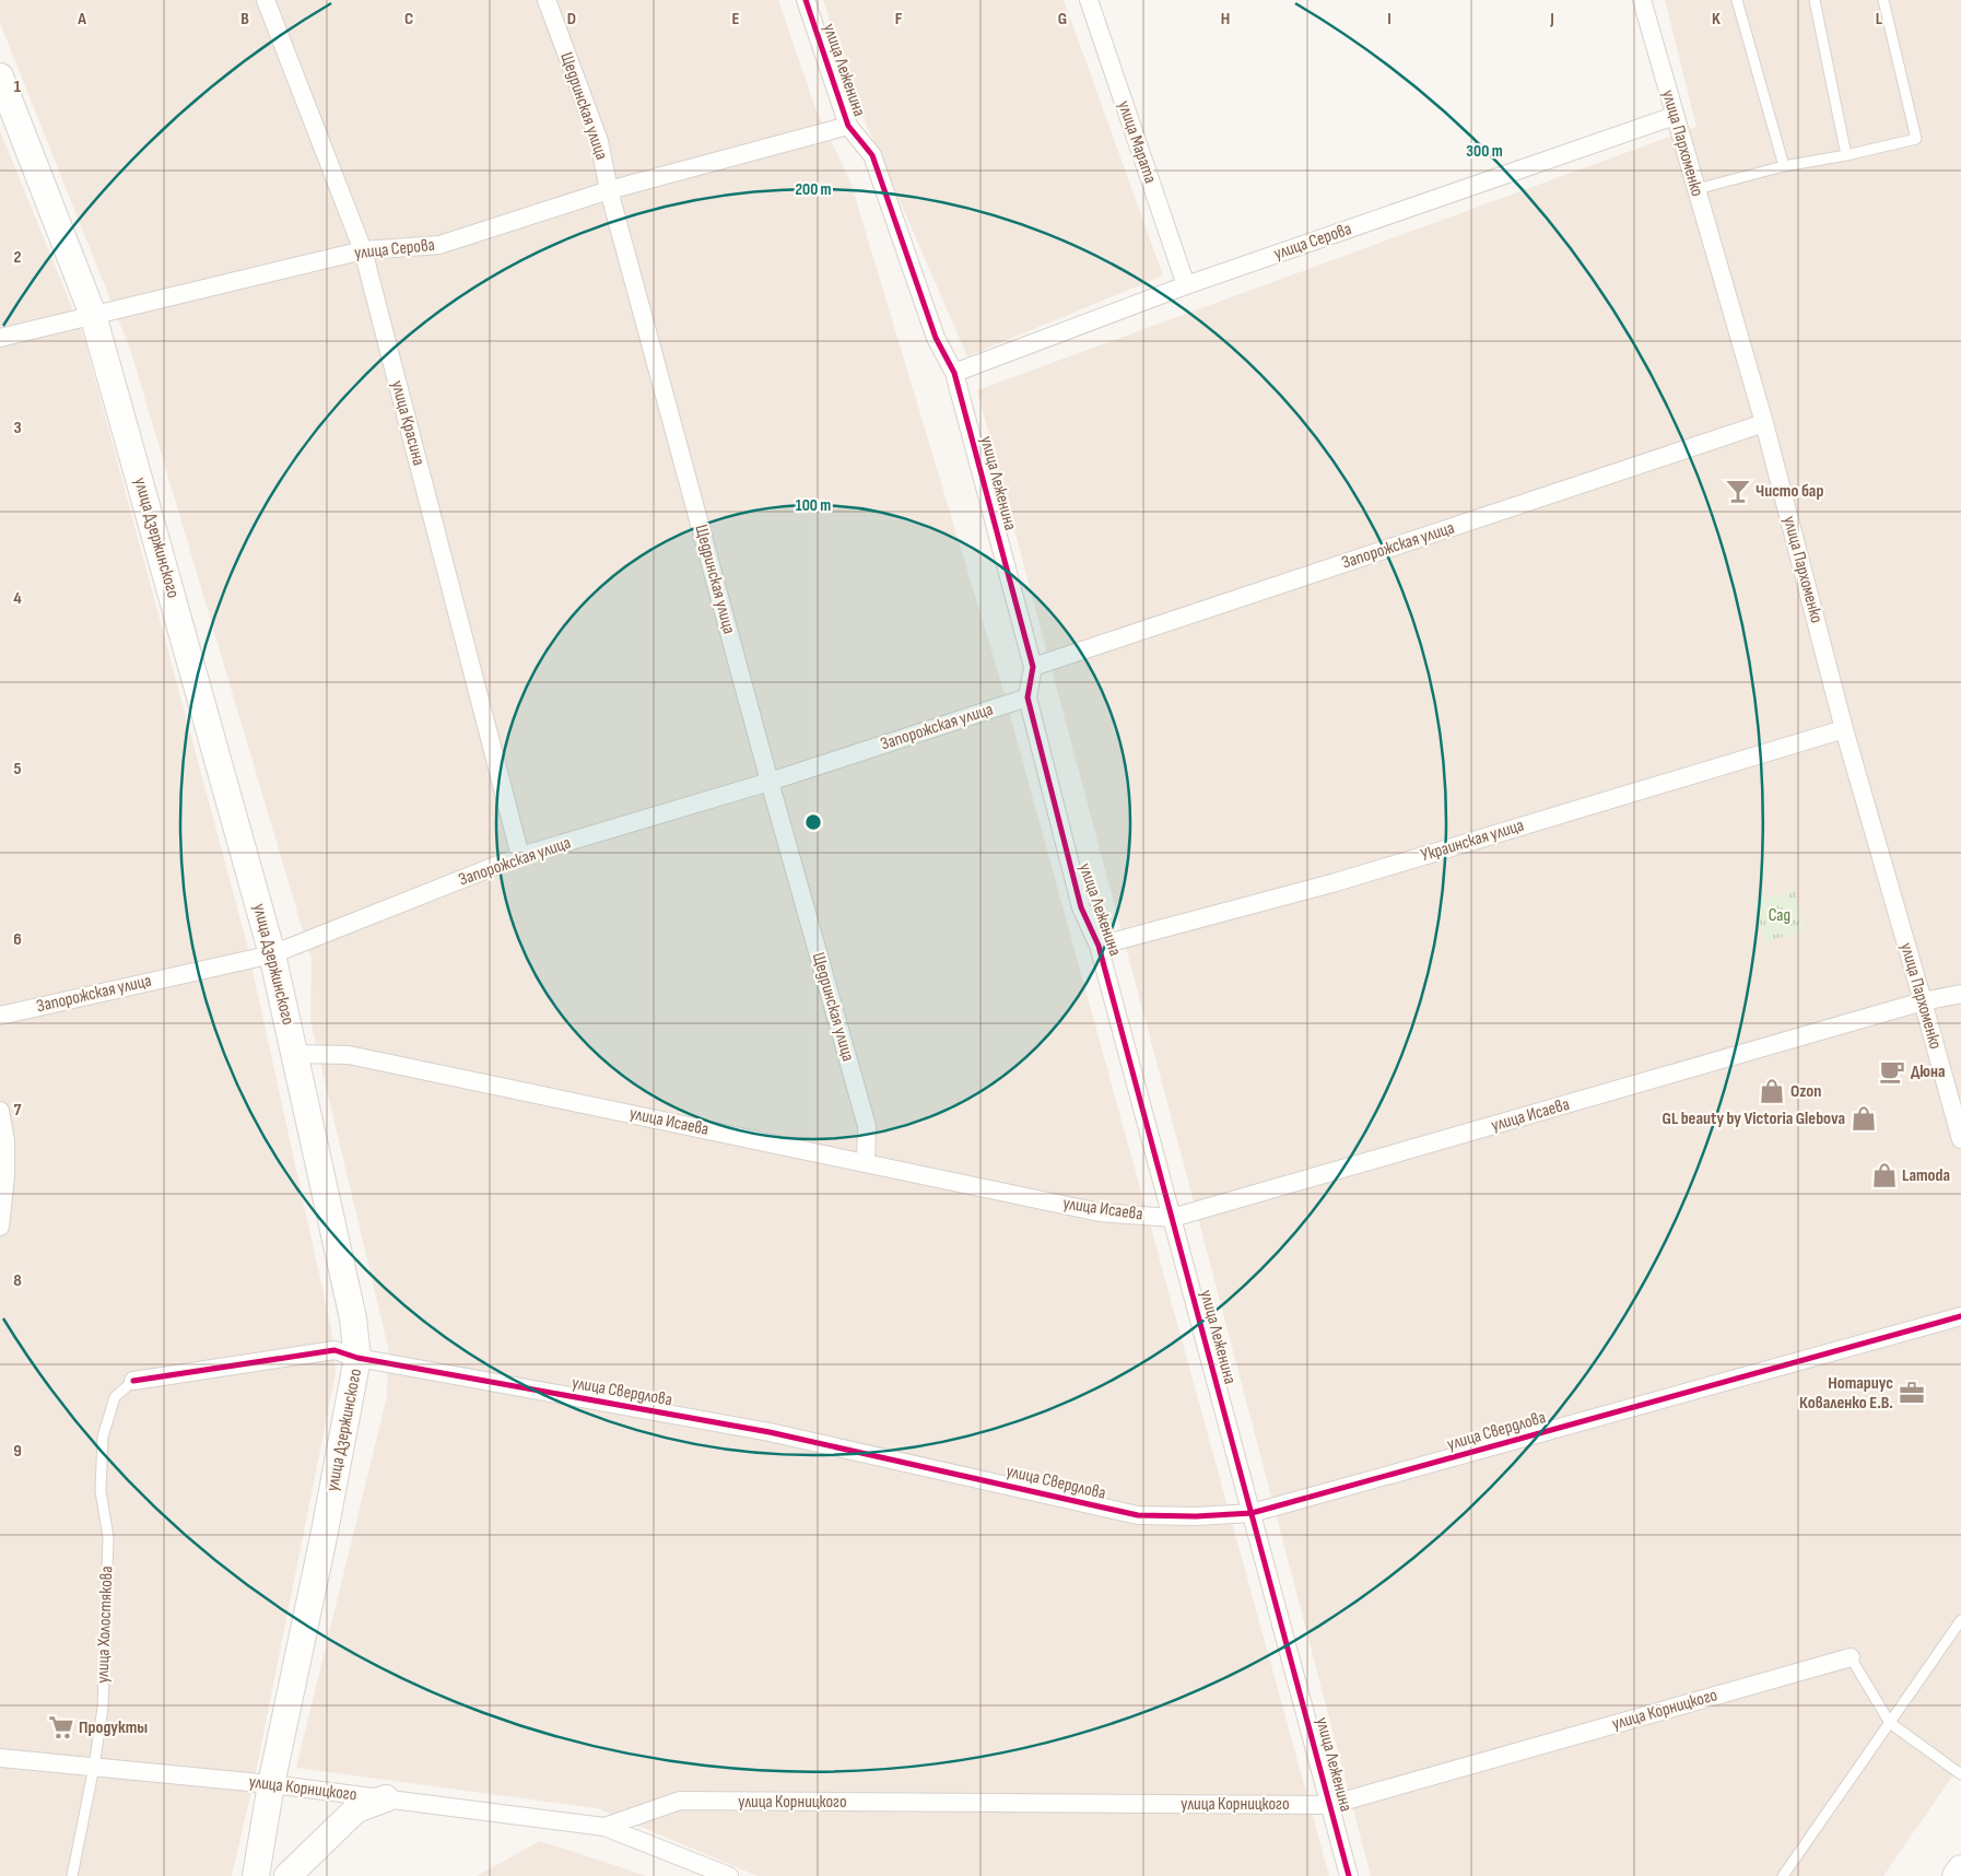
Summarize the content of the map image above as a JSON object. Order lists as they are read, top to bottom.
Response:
{
  "streets": {
    "street": [
      "улица Леженина",
      "Щедринская улица",
      "улица Марата",
      "улица Пархоменко",
      "улица Серова",
      "улица Красина",
      "улица Дзержинского",
      "Запорожская улица",
      "Украинская улица",
      "улица Исаева",
      "улица Свердлова",
      "улица Корницкого"
    ],
    "lane": ["улица Холостякова"]
  },
  "crossings": [
    ["улица Леженина", "улица Серова"],
    ["улица Леженина", "Запорожская улица"],
    ["улица Леженина", "Украинская улица"],
    ["улица Леженина", "улица Исаева"],
    ["улица Леженина", "улица Свердлова"],
    ["улица Леженина", "улица Корницкого"],
    ["Щедринская улица", "улица Серова"],
    ["Щедринская улица", "Запорожская улица"],
    ["Щедринская улица", "улица Исаева"],
    ["улица Марата", "улица Серова"],
    ["улица Пархоменко", "улица Серова"],
    ["улица Пархоменко", "Запорожская улица"],
    ["улица Пархоменко", "Украинская улица"],
    ["улица Пархоменко", "улица Исаева"],
    ["улица Серова", "улица Красина"],
    ["улица Серова", "улица Дзержинского"],
    ["улица Красина", "Запорожская улица"],
    ["улица Дзержинского", "Запорожская улица"],
    ["улица Дзержинского", "улица Исаева"],
    ["улица Дзержинского", "улица Свердлова"],
    ["улица Дзержинского", "улица Корницкого"],
    ["улица Свердлова", "улица Холостякова"],
    ["улица Холостякова", "улица Корницкого"]
  ],
  "parks": ["Сад"],
  "places": {
    "bar": ["Чисто бар"],
    "cafe": ["Дюна"],
    "shop": ["Ozon", "GL beauty by Victoria Glebova", "Lamoda"],
    "office": ["Нотариус Коваленко Е.В."],
    "supermarket": ["Продукты"]
  },
  "grid": {
    "columns": [
      "A",
      "B",
      "C",
      "D",
      "E",
      "F",
      "G",
      "H",
      "I",
      "J",
      "K",
      "L"
    ],
    "rows": [
      "1",
      "2",
      "3",
      "4",
      "5",
      "6",
      "7",
      "8",
      "9"
    ]
  },
  "rings": ["300 m", "200 m", "100 m"]
}
